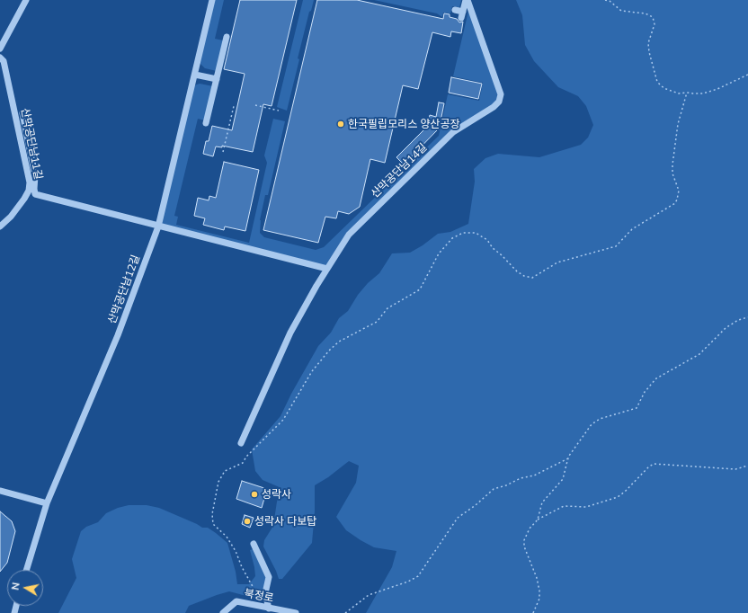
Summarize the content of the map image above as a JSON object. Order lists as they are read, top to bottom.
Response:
{
  "streets": {
    "street": [
      "산막공단남11길",
      "산막공단남14길",
      "산막공단남12길",
      "북정로"
    ]
  },
  "places": ["한국필립모리스 양산공장", "성락사", "성락사 다보탑"],
  "north": "left"
}
